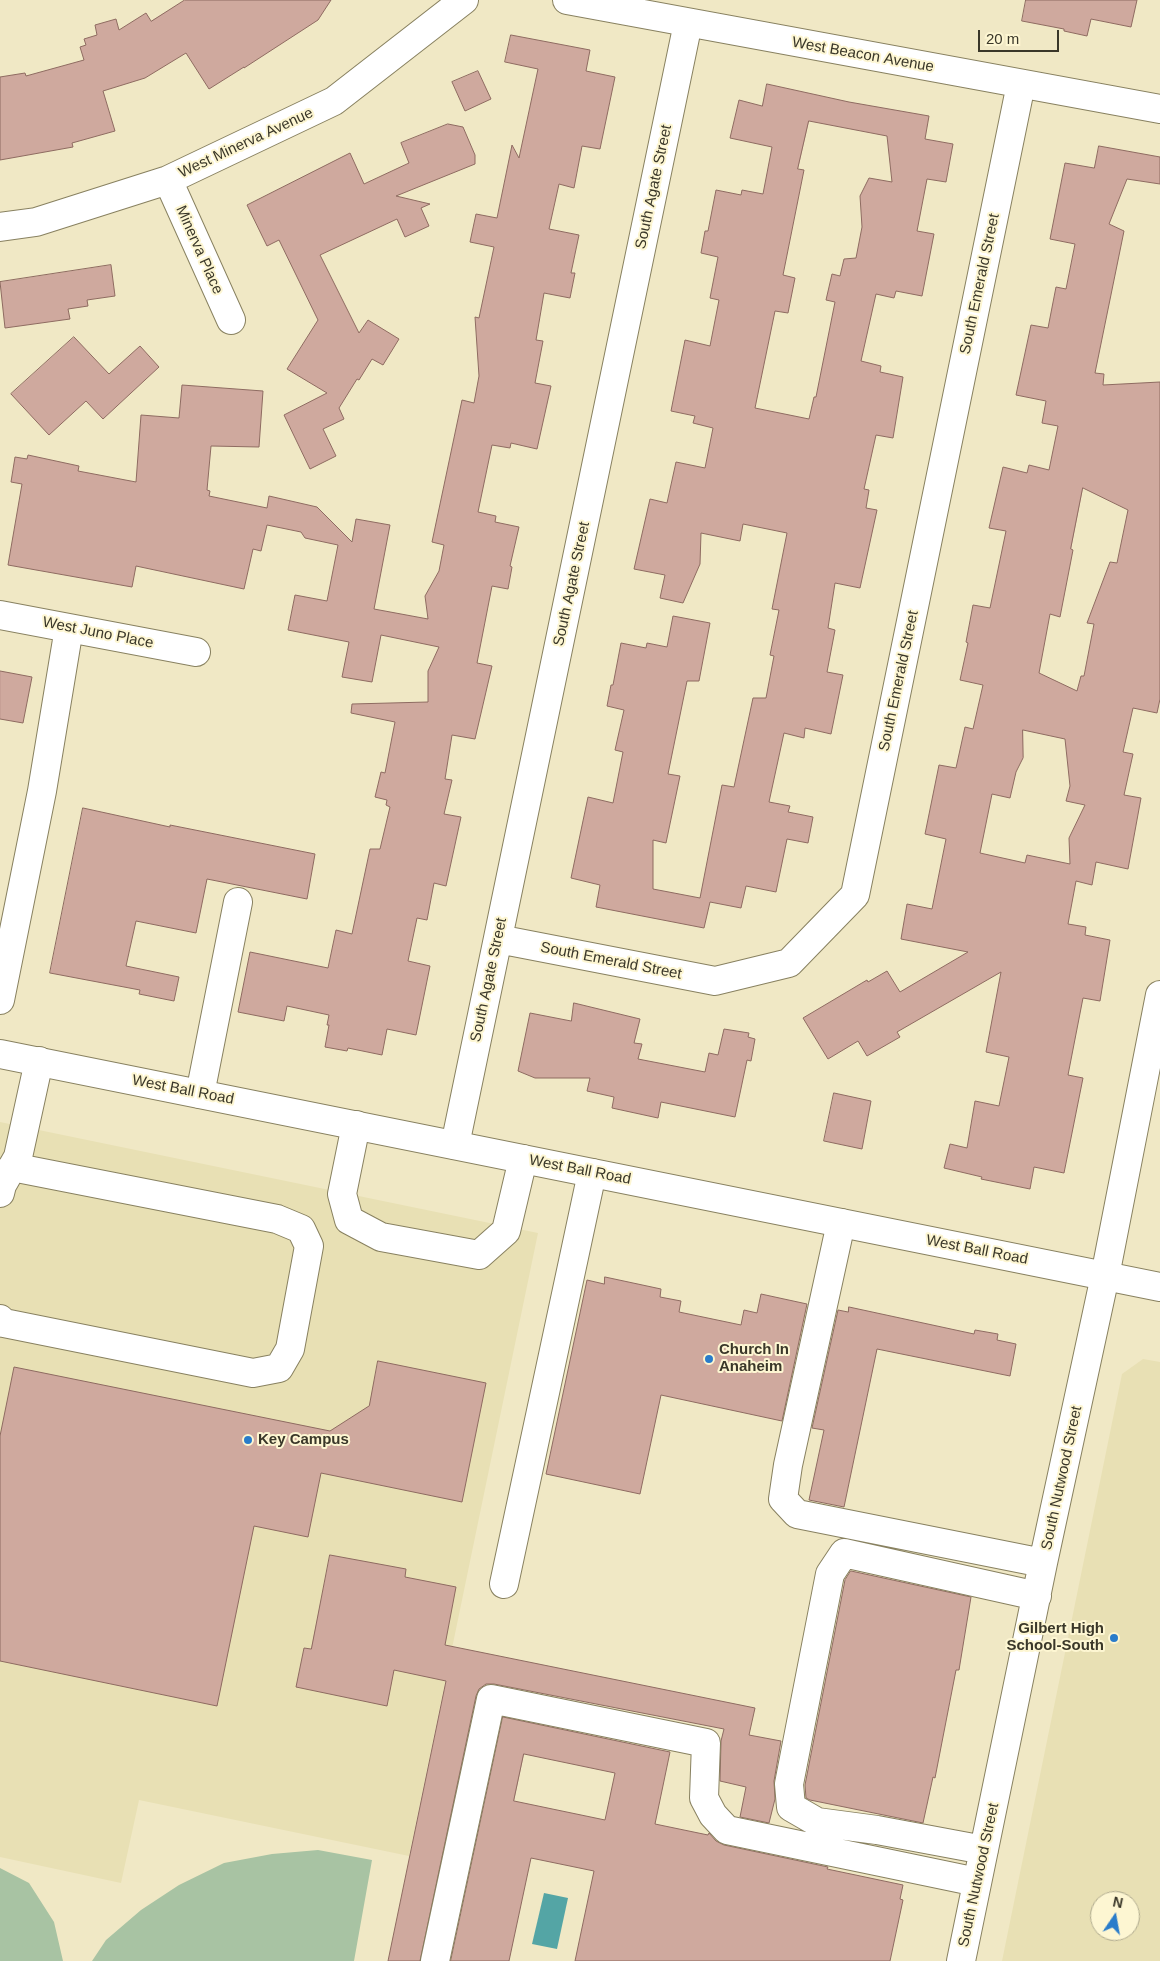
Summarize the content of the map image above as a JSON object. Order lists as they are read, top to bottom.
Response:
{
  "streets": {
    "street": [
      "West Beacon Avenue",
      "West Minerva Avenue",
      "South Agate Street",
      "Minerva Place",
      "South Emerald Street",
      "West Juno Place",
      "West Ball Road",
      "South Nutwood Street"
    ]
  },
  "crossings": [
    ["West Beacon Avenue", "South Agate Street"],
    ["West Beacon Avenue", "South Emerald Street"],
    ["West Minerva Avenue", "Minerva Place"],
    ["South Agate Street", "South Emerald Street"],
    ["South Agate Street", "West Ball Road"],
    ["West Ball Road", "South Nutwood Street"]
  ],
  "places": ["Church In Anaheim", "Key Campus", "Gilbert High School-South"],
  "scale_bar": "20 m",
  "north": "top"
}
